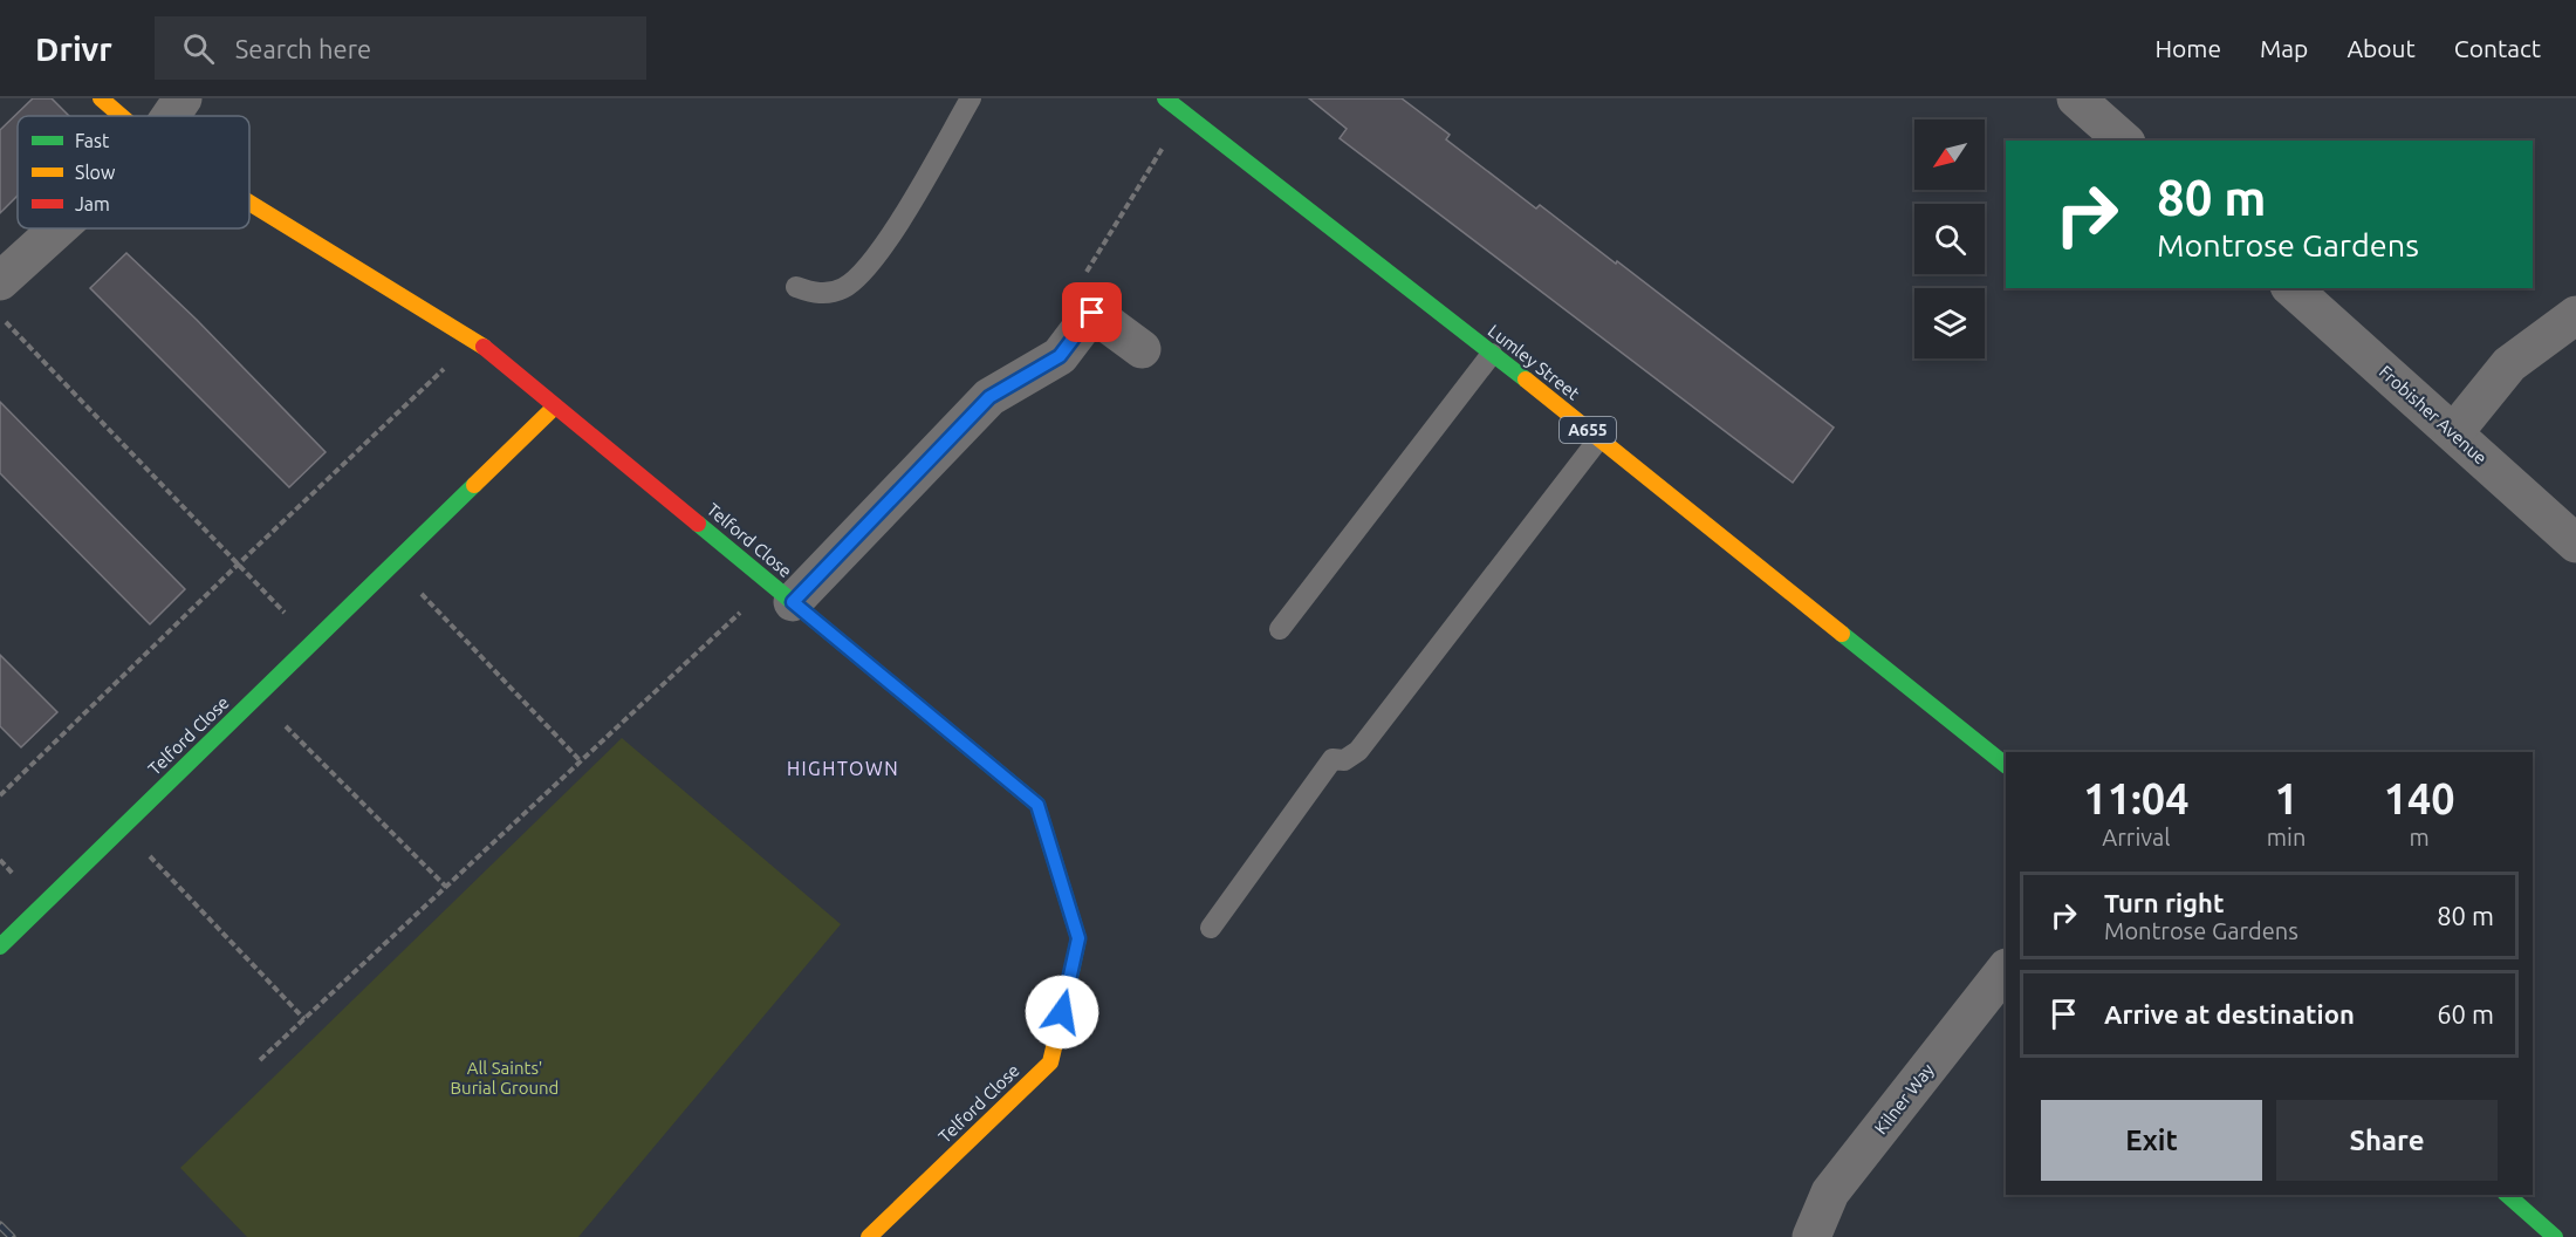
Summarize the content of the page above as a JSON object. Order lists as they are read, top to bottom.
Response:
{
  "streets": {
    "street": [
      "Lumley Street",
      "Frobisher Avenue",
      "A655",
      "Telford Close",
      "Kilner Way"
    ]
  },
  "districts": ["HIGHTOWN"],
  "parks": ["All Saints' Burial Ground"],
  "legend": ["Fast", "Slow", "Jam"],
  "north": "bottom left",
  "page": {
    "header": "Drivr",
    "search": "Search here",
    "nav": [
      "Home",
      "Map",
      "About",
      "Contact"
    ],
    "turn": ["80 m", "Montrose Gardens"],
    "eta": [
      "11:04",
      "Arrival",
      "1",
      "min",
      "140",
      "m"
    ],
    "list": [
      {
        "name": "Turn right",
        "note": "Montrose Gardens",
        "value": "80 m"
      },
      {
        "name": "Arrive at destination",
        "value": "60 m"
      }
    ],
    "buttons": ["Exit", "Share"]
  }
}
